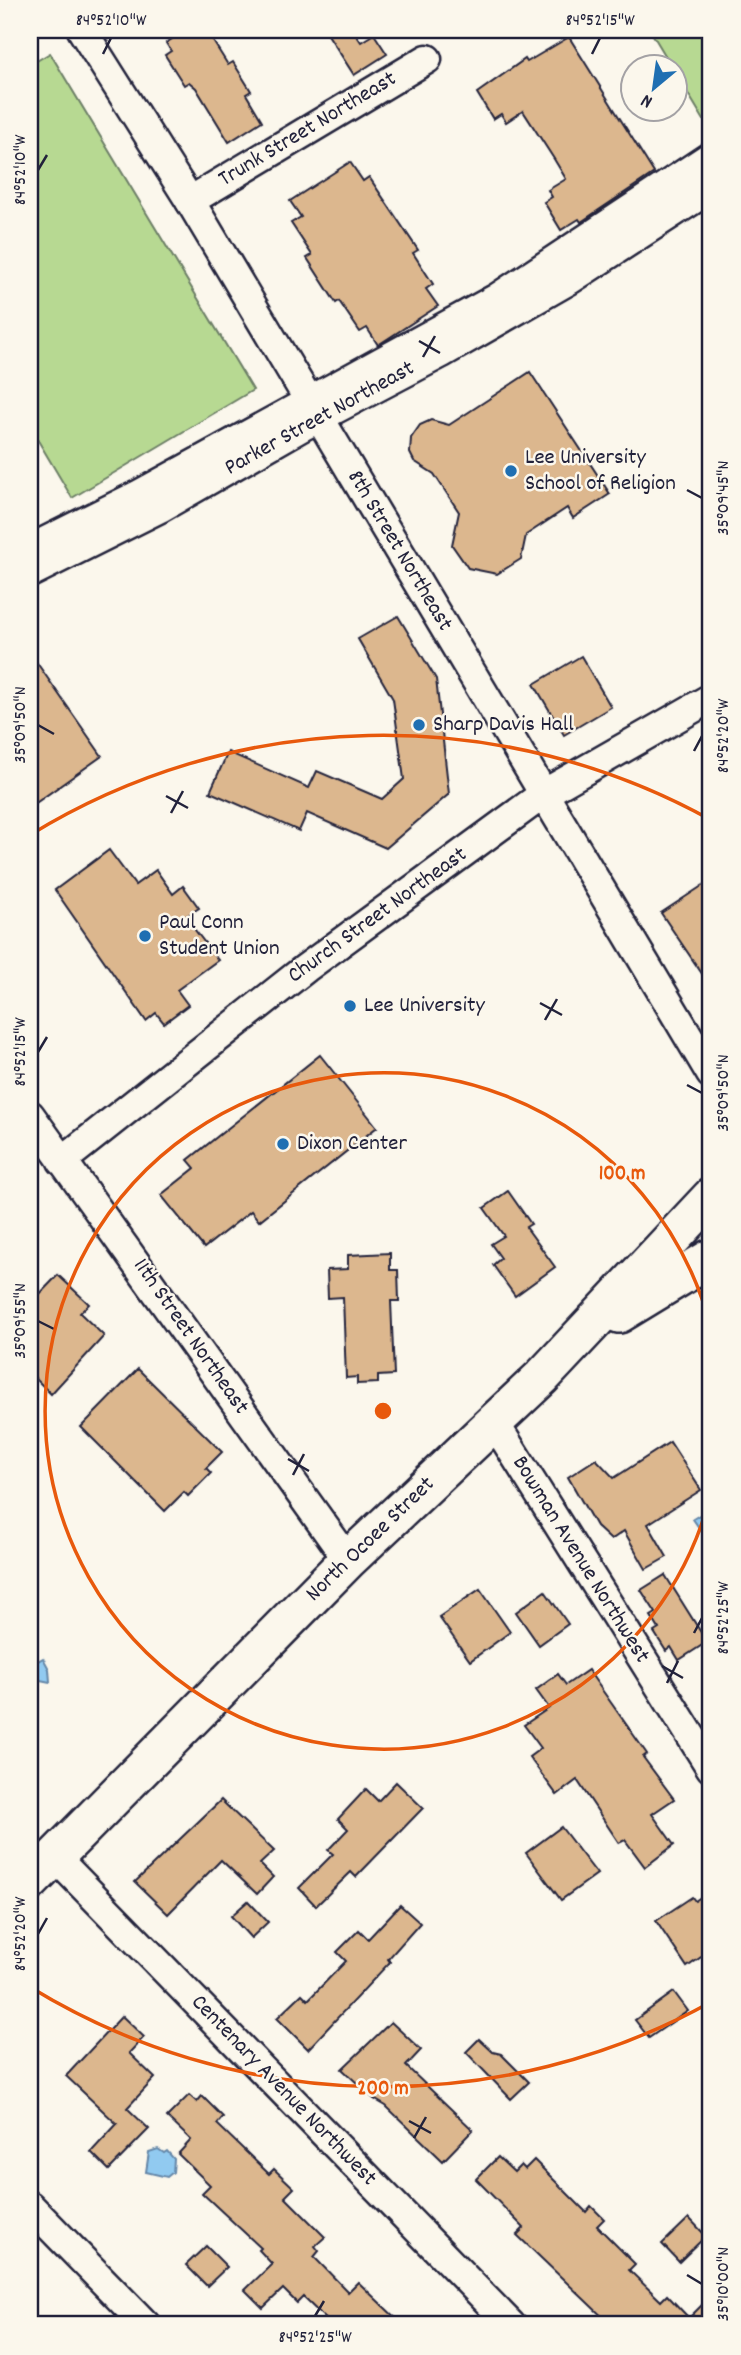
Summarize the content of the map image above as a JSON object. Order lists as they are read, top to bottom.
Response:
{
  "streets": {
    "main road": ["North Ocoee Street"],
    "street": [
      "Trunk Street Northeast",
      "Parker Street Northeast",
      "8th Street Northeast",
      "Church Street Northeast",
      "11th Street Northeast",
      "Bowman Avenue Northwest",
      "Centenary Avenue Northwest"
    ]
  },
  "crossings": [
    ["Trunk Street Northeast", "8th Street Northeast"],
    ["Parker Street Northeast", "8th Street Northeast"],
    ["8th Street Northeast", "Church Street Northeast"],
    ["Church Street Northeast", "11th Street Northeast"],
    ["11th Street Northeast", "North Ocoee Street"],
    ["North Ocoee Street", "Bowman Avenue Northwest"],
    ["North Ocoee Street", "Centenary Avenue Northwest"]
  ],
  "places": [
    "Lee University School of Religion",
    "Sharp Davis Hall",
    "Paul Conn Student Union",
    "Lee University",
    "Dixon Center"
  ],
  "north": "bottom left",
  "coordinates": [
    "84°52'10\"W",
    "84°52'15\"W",
    "35°09'45\"N",
    "35°09'50\"N",
    "84°52'20\"W",
    "35°09'55\"N",
    "84°52'25\"W",
    "35°10'00\"N"
  ],
  "rings": ["100 m", "200 m"]
}
